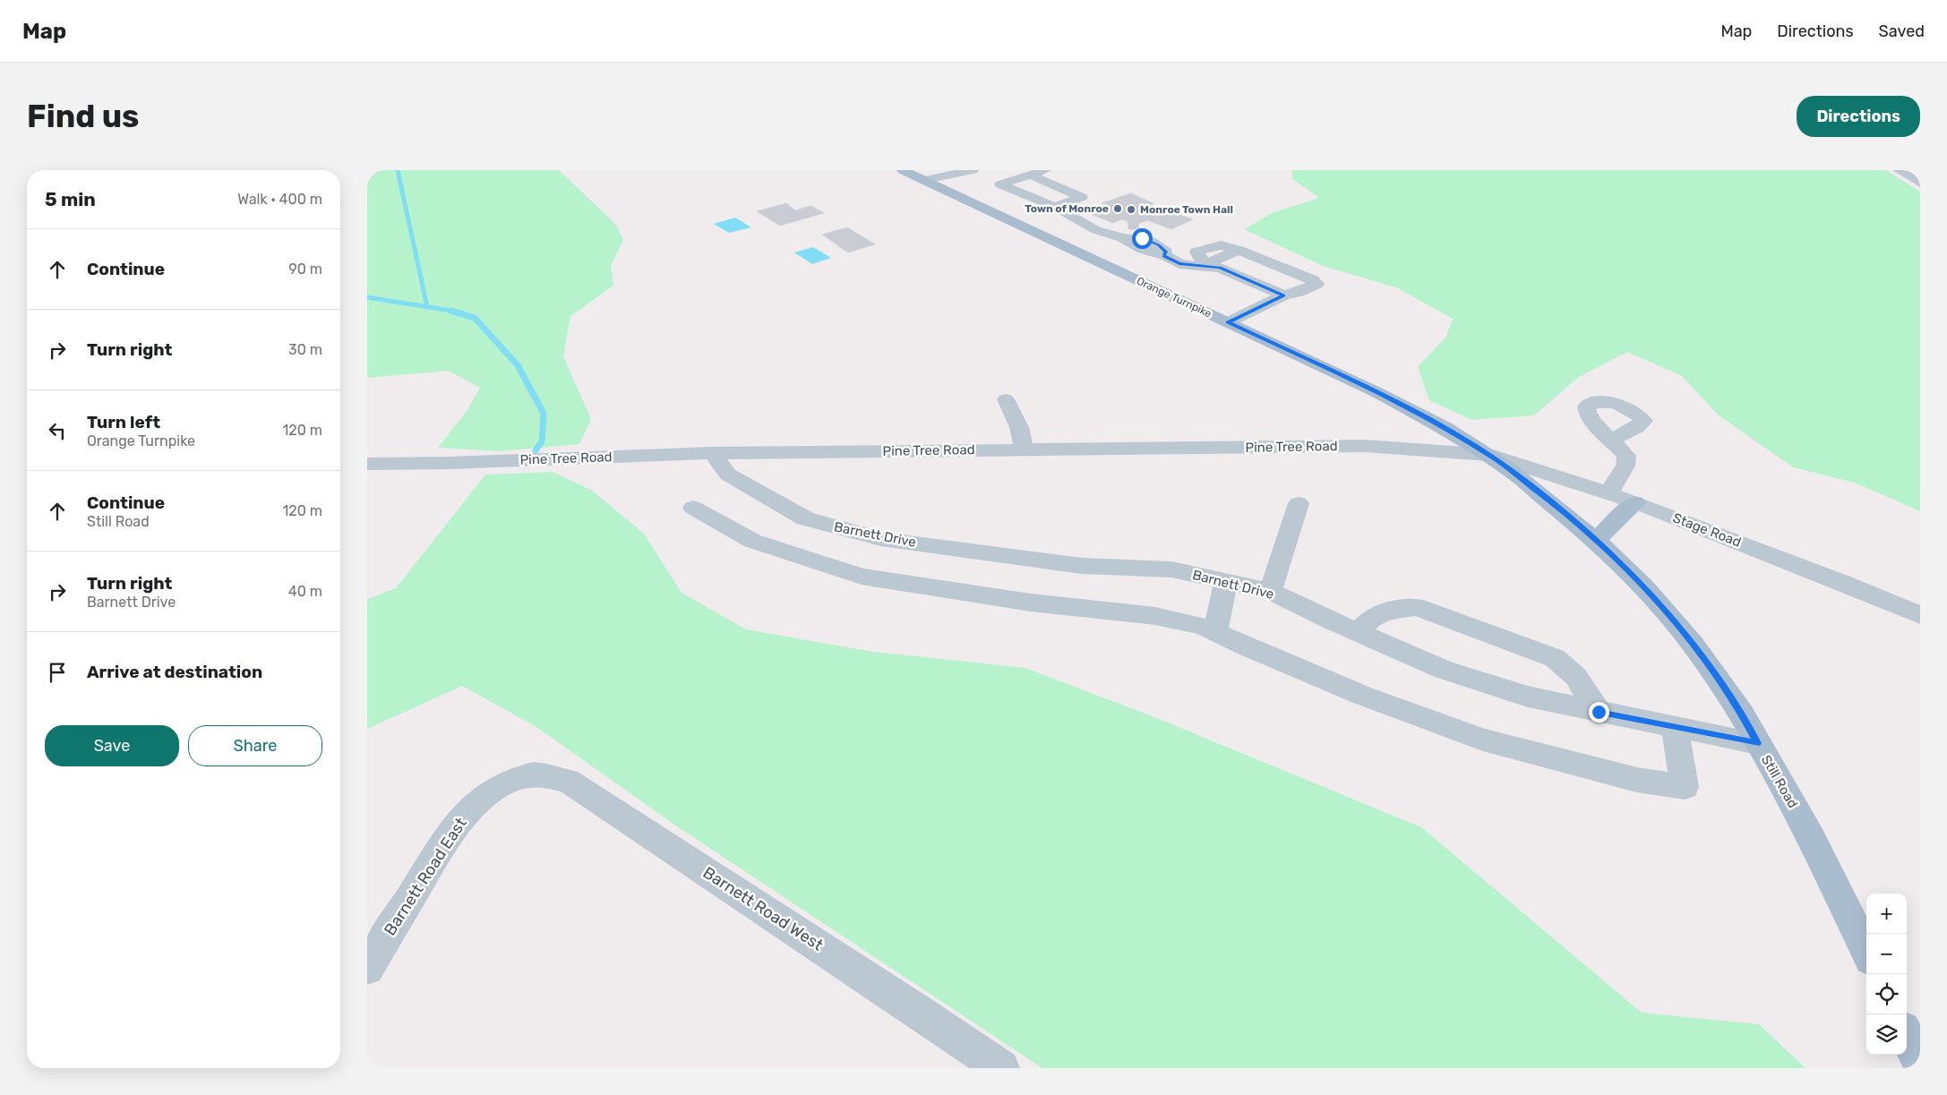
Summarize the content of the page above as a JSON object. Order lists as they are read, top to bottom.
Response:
{
  "streets": {
    "main road": ["Orange Turnpike", "Still Road"],
    "street": [
      "Pine Tree Road",
      "Stage Road",
      "Barnett Drive",
      "Barnett Road East",
      "Barnett Road West"
    ]
  },
  "crossings": [
    ["Orange Turnpike", "Pine Tree Road"],
    ["Orange Turnpike", "Stage Road"],
    ["Orange Turnpike", "Still Road"],
    ["Pine Tree Road", "Stage Road"],
    ["Pine Tree Road", "Barnett Drive"],
    ["Pine Tree Road", "Still Road"],
    ["Stage Road", "Still Road"],
    ["Barnett Drive", "Still Road"],
    ["Barnett Road East", "Barnett Road West"]
  ],
  "places": ["Town of Monroe", "Monroe Town Hall"],
  "page": {
    "header": "Map",
    "nav": ["Map", "Directions", "Saved"],
    "buttons": [
      "Directions",
      ["Save", "Share"]
    ],
    "title": "Find us",
    "heading": ["5 min", "Walk · 400 m"],
    "list": [
      ["Continue", "90 m"],
      ["Turn right", "30 m"],
      ["Turn left", "Orange Turnpike", "120 m"],
      ["Continue", "Still Road", "120 m"],
      ["Turn right", "Barnett Drive", "40 m"],
      "Arrive at destination"
    ],
    "map_buttons": ["+", "−"]
  }
}
